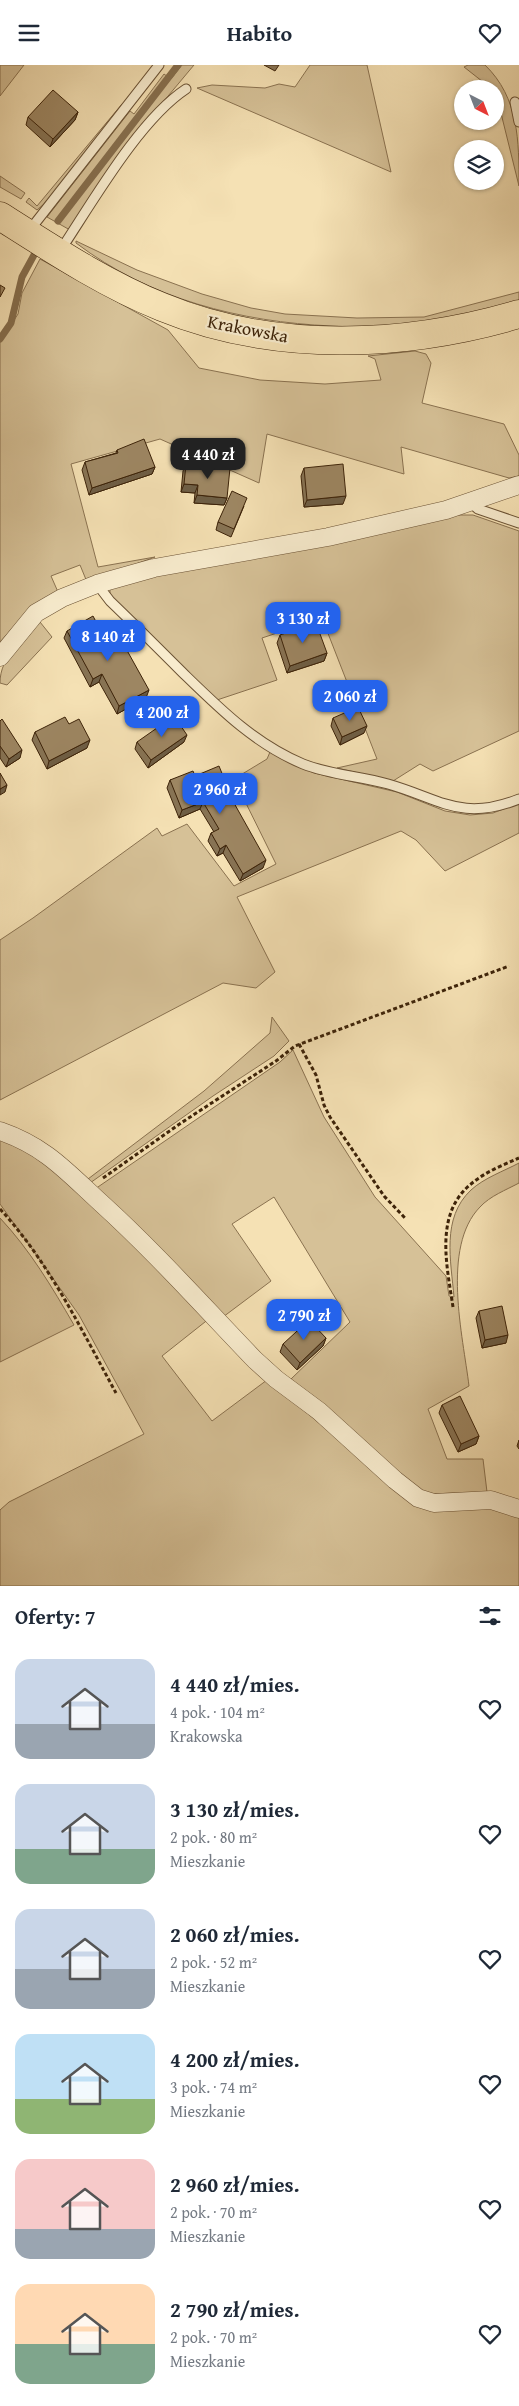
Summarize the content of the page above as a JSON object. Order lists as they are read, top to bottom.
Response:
{
  "streets": {
    "main road": ["Krakowska"]
  },
  "north": "bottom right",
  "page": {
    "header": "Habito",
    "price": [
      "4 440 zł",
      "3 130 zł",
      "8 140 zł",
      "2 060 zł",
      "4 200 zł",
      "2 960 zł",
      "2 790 zł"
    ],
    "heading": "Oferty: 7",
    "list": [
      {
        "name": "4 440 zł/mies.",
        "note": "4 pok. · 104 m² · Krakowska"
      },
      {
        "name": "3 130 zł/mies.",
        "note": "2 pok. · 80 m² · Mieszkanie"
      },
      {
        "name": "2 060 zł/mies.",
        "note": "2 pok. · 52 m² · Mieszkanie"
      },
      {
        "name": "4 200 zł/mies.",
        "note": "3 pok. · 74 m² · Mieszkanie"
      },
      {
        "name": "2 960 zł/mies.",
        "note": "2 pok. · 70 m² · Mieszkanie"
      },
      {
        "name": "2 790 zł/mies.",
        "note": "2 pok. · 70 m² · Mieszkanie"
      }
    ]
  }
}
